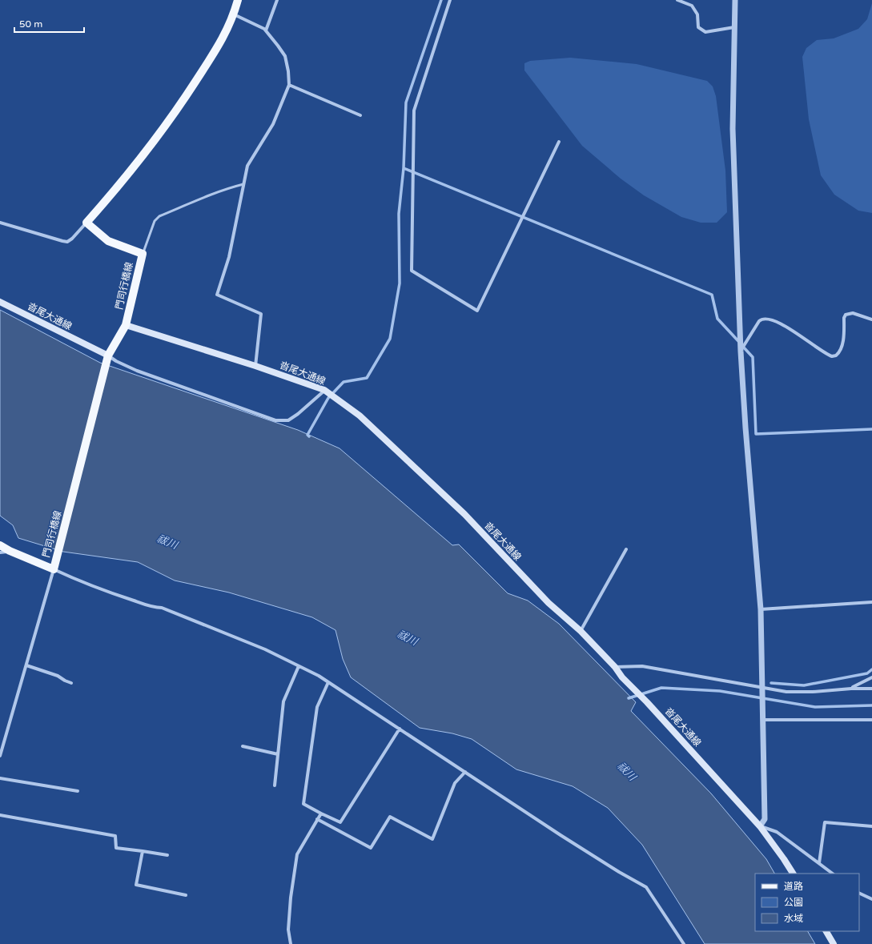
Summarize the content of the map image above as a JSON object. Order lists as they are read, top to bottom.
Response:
{
  "streets": {
    "main road": ["門司行橋線", "沓尾大通線"]
  },
  "crossings": [
    ["門司行橋線", "沓尾大通線"]
  ],
  "water": ["祓川"],
  "legend": ["道路", "公園", "水域"],
  "scale_bar": "50 m"
}
